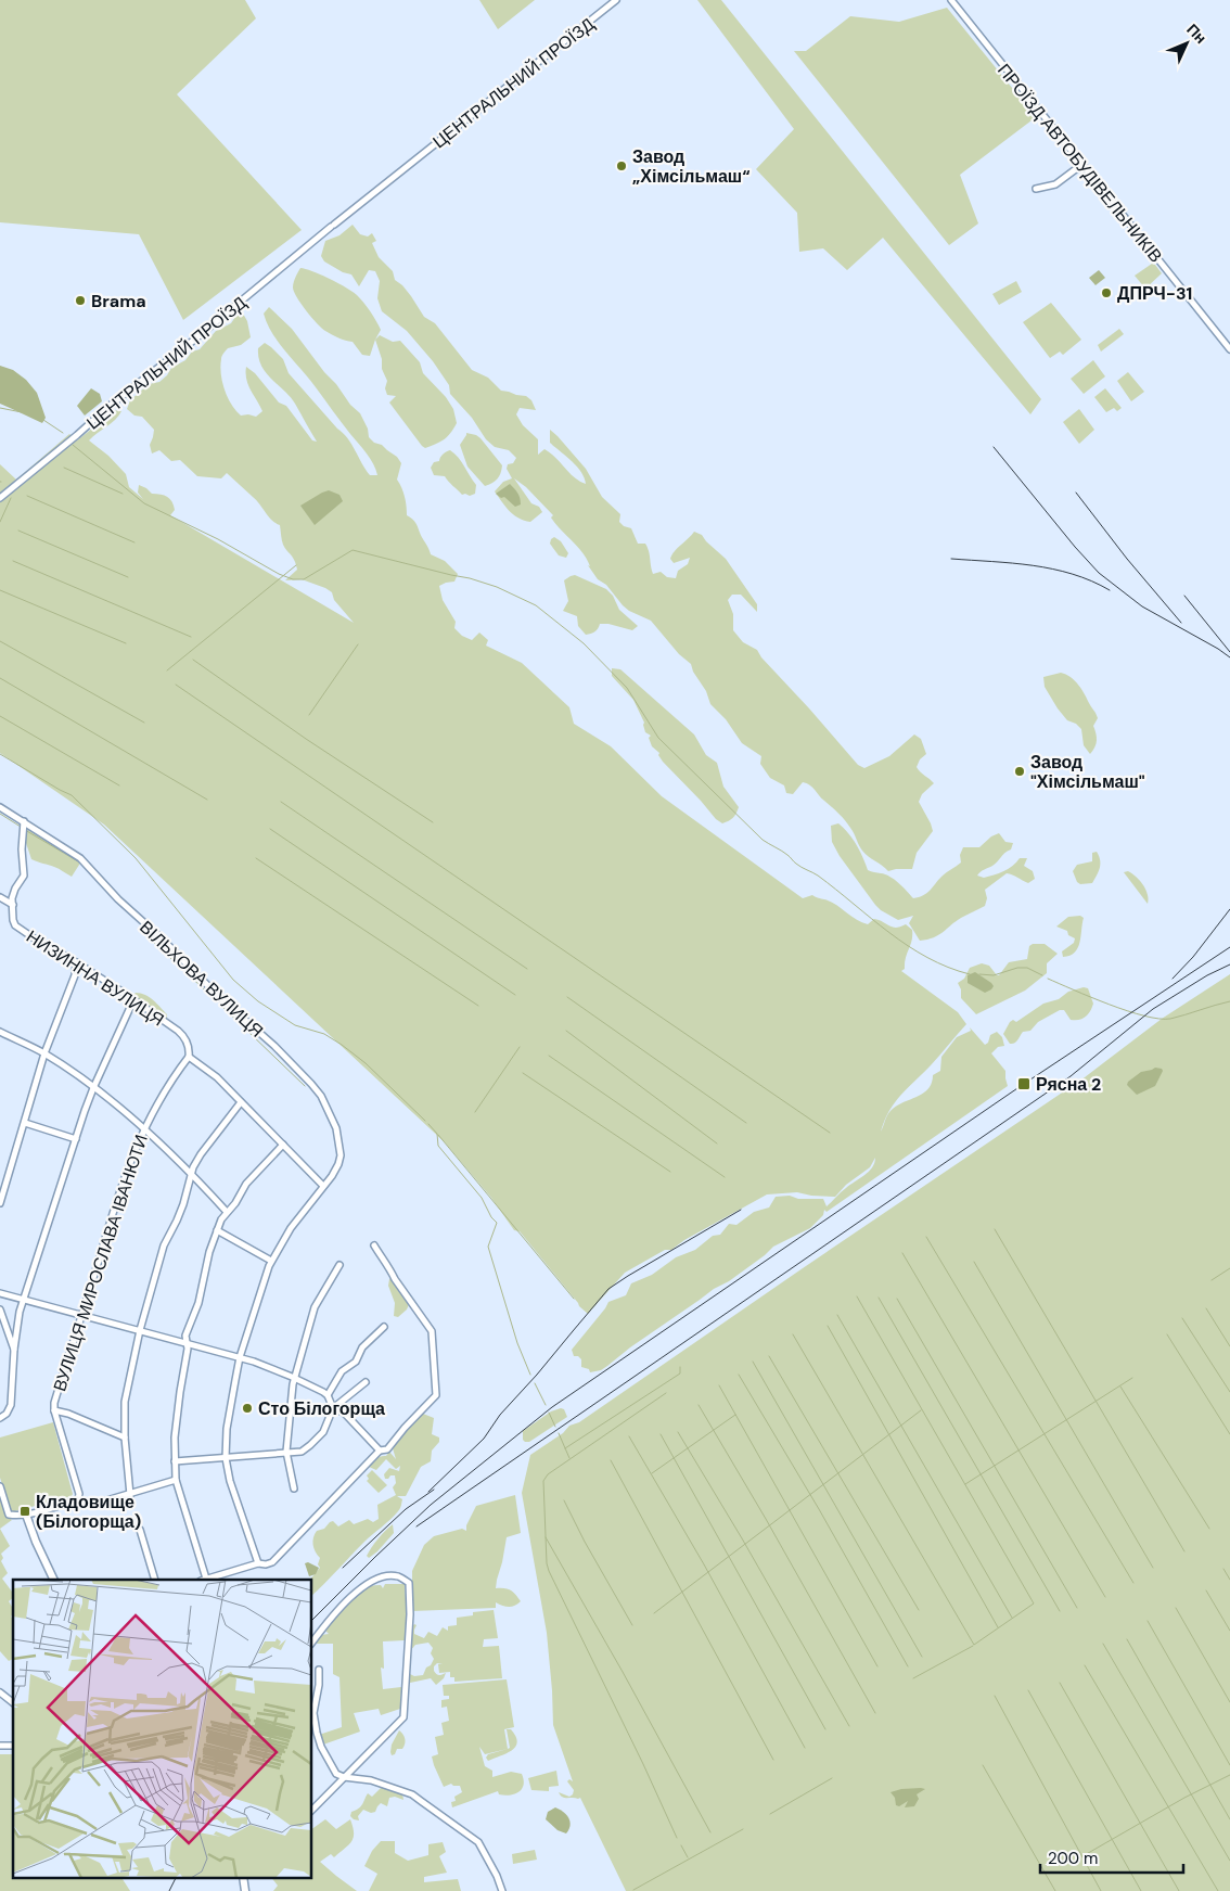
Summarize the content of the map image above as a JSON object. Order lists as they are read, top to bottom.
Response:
{
  "streets": {
    "street": [
      "ЦЕНТРАЛЬНИЙ ПРОЇЗД",
      "ПРОЇЗД АВТОБУДІВЕЛЬНИКІВ",
      "НИЗИННА ВУЛИЦЯ",
      "ВІЛЬХОВА ВУЛИЦЯ",
      "ВУЛИЦЯ МИРОСЛАВА ІВАНЮТИ"
    ]
  },
  "crossings": [
    ["НИЗИННА ВУЛИЦЯ", "ВУЛИЦЯ МИРОСЛАВА ІВАНЮТИ"]
  ],
  "places": {
    "other": [
      "Завод „Хімсільмаш“",
      "ДПРЧ-31",
      "Brama",
      "Завод \"Хімсільмаш\"",
      "Сто Білогорща"
    ],
    "transit": ["Рясна 2", "Кладовище (Білогорща)"]
  },
  "scale_bar": "200 m",
  "north": "top right"
}
